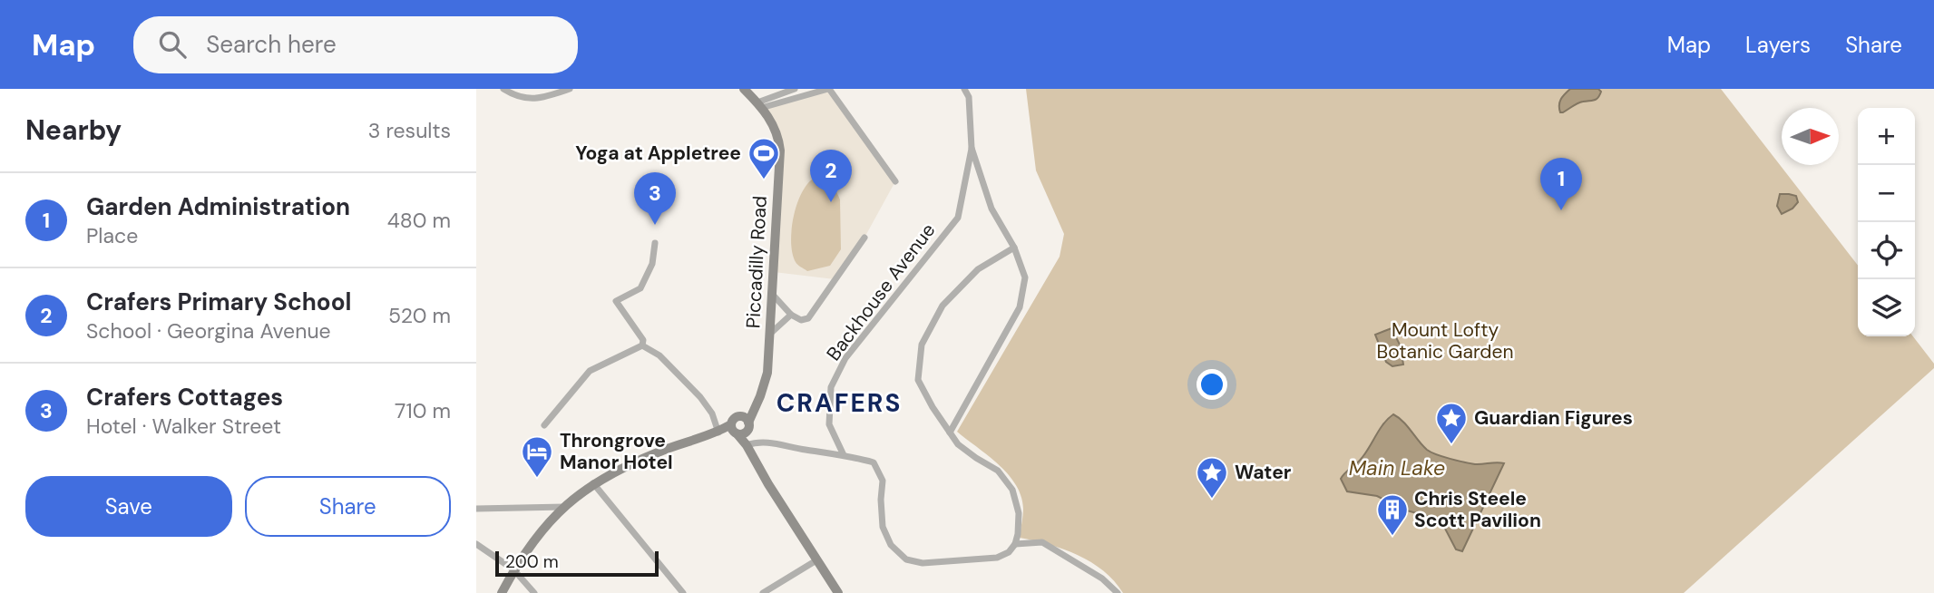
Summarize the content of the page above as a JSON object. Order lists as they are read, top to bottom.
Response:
{
  "streets": {
    "main road": ["Piccadilly Road"],
    "street": ["Backhouse Avenue"]
  },
  "districts": ["CRAFERS"],
  "water": ["Main Lake"],
  "parks": ["Mount Lofty Botanic Garden"],
  "places": {
    "sports": ["Yoga at Appletree"],
    "place": ["Guardian Figures", "Water"],
    "hotel": ["Throngrove Manor Hotel"],
    "building": ["Chris Steele Scott Pavilion"]
  },
  "scale_bar": "200 m",
  "north": "right",
  "page": {
    "header": "Map",
    "search": "Search here",
    "nav": ["Map", "Layers", "Share"],
    "heading": ["Nearby", "3 results"],
    "map_buttons": ["+", "−"],
    "pins": ["2", "1", "3"],
    "list": [
      {
        "mark": "1",
        "name": "Garden Administration",
        "note": "Place",
        "value": "480 m"
      },
      {
        "mark": "2",
        "name": "Crafers Primary School",
        "note": "School · Georgina Avenue",
        "value": "520 m"
      },
      {
        "mark": "3",
        "name": "Crafers Cottages",
        "note": "Hotel · Walker Street",
        "value": "710 m"
      }
    ],
    "buttons": ["Save", "Share"],
    "scale": "200 m"
  }
}
